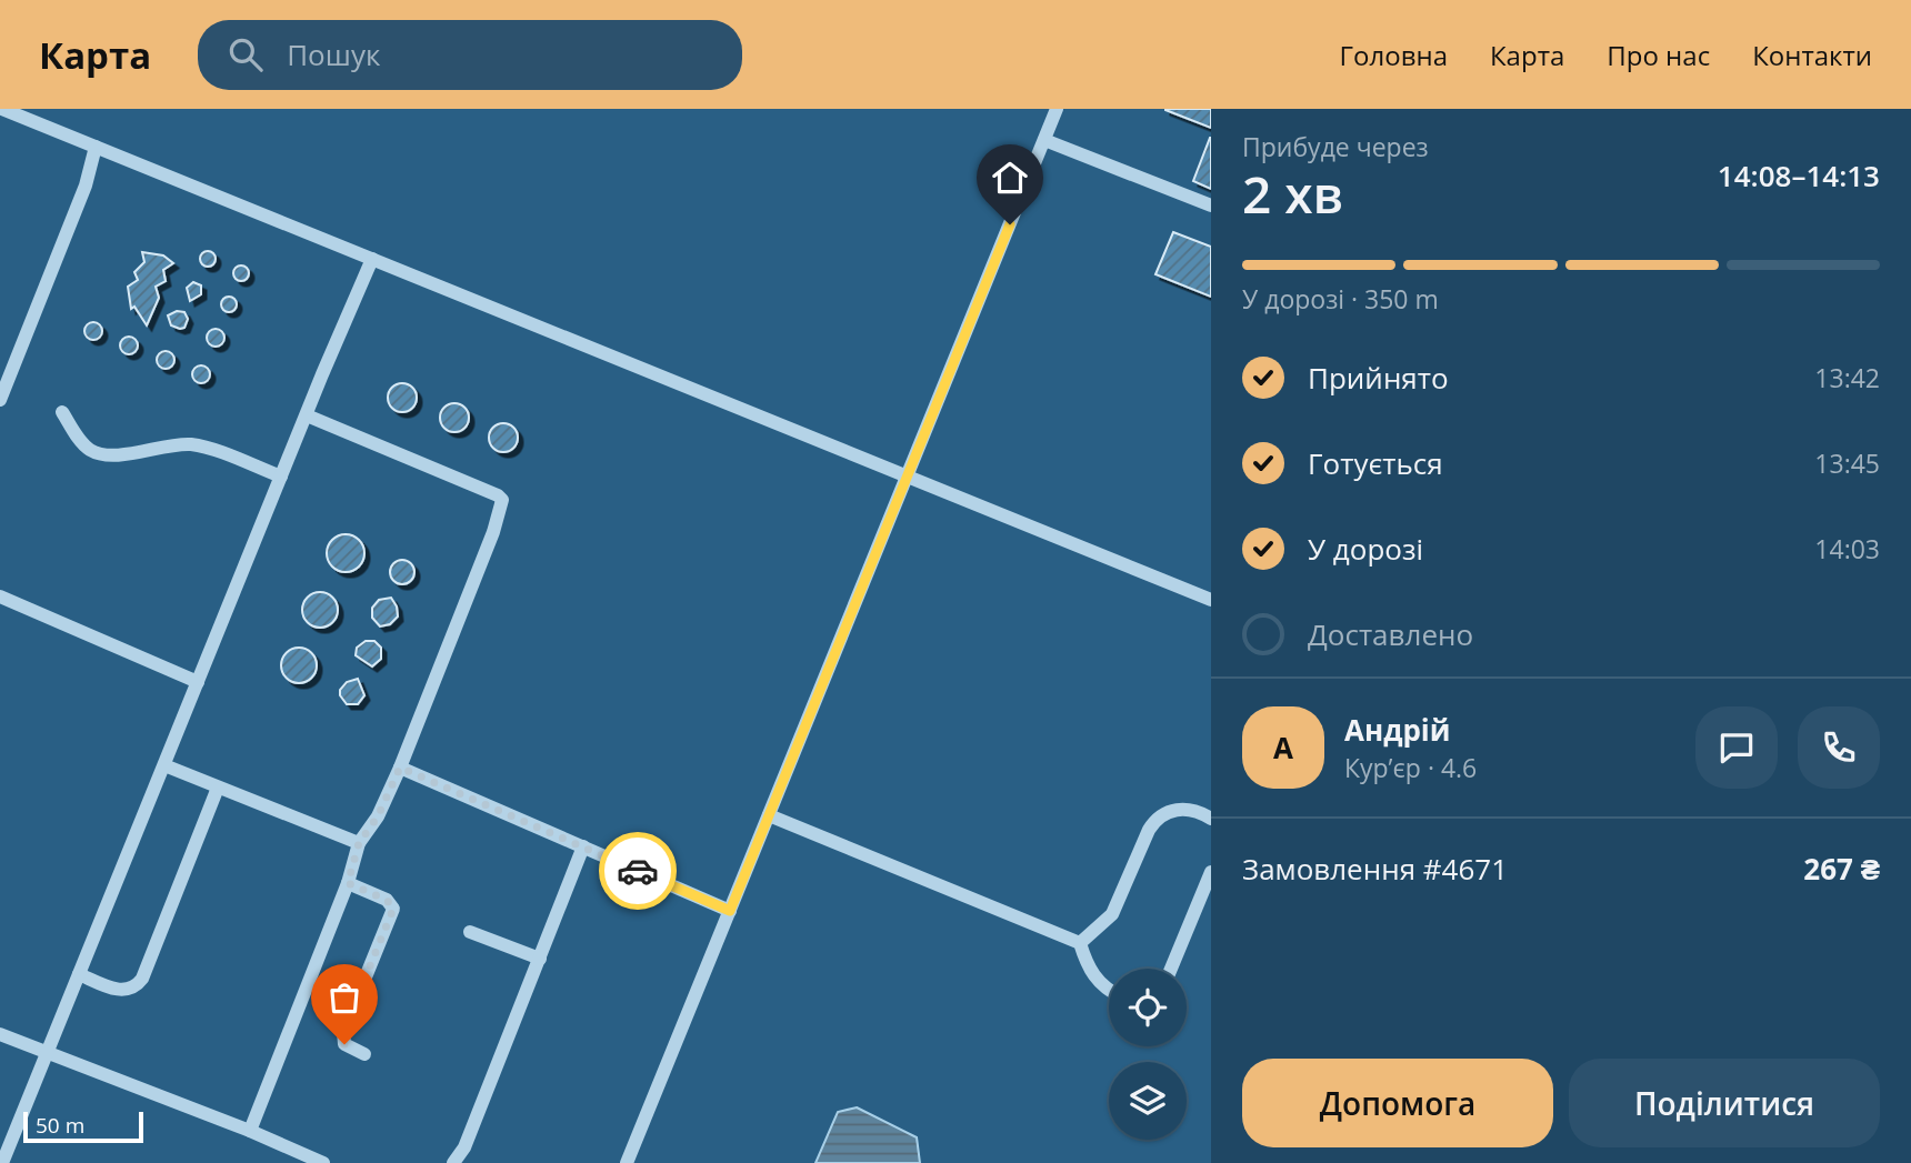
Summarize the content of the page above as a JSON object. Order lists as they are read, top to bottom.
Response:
{
  "scale_bar": "50 m",
  "page": {
    "header": "Карта",
    "search": "Пошук",
    "nav": [
      "Головна",
      "Карта",
      "Про нас",
      "Контакти"
    ],
    "heading": ["2 хв", "Прибуде через", "14:08–14:13"],
    "panel": [
      "Андрій",
      "Кур’єр · 4.6",
      "Замовлення #4671",
      "267 ₴"
    ],
    "bar": "У дорозі · 350 m",
    "list": [
      ["Прийнято", "13:42"],
      ["Готується", "13:45"],
      ["У дорозі", "14:03"],
      "Доставлено"
    ],
    "round": "А",
    "buttons": ["Допомога", "Поділитися"],
    "scale": "50 m"
  }
}
